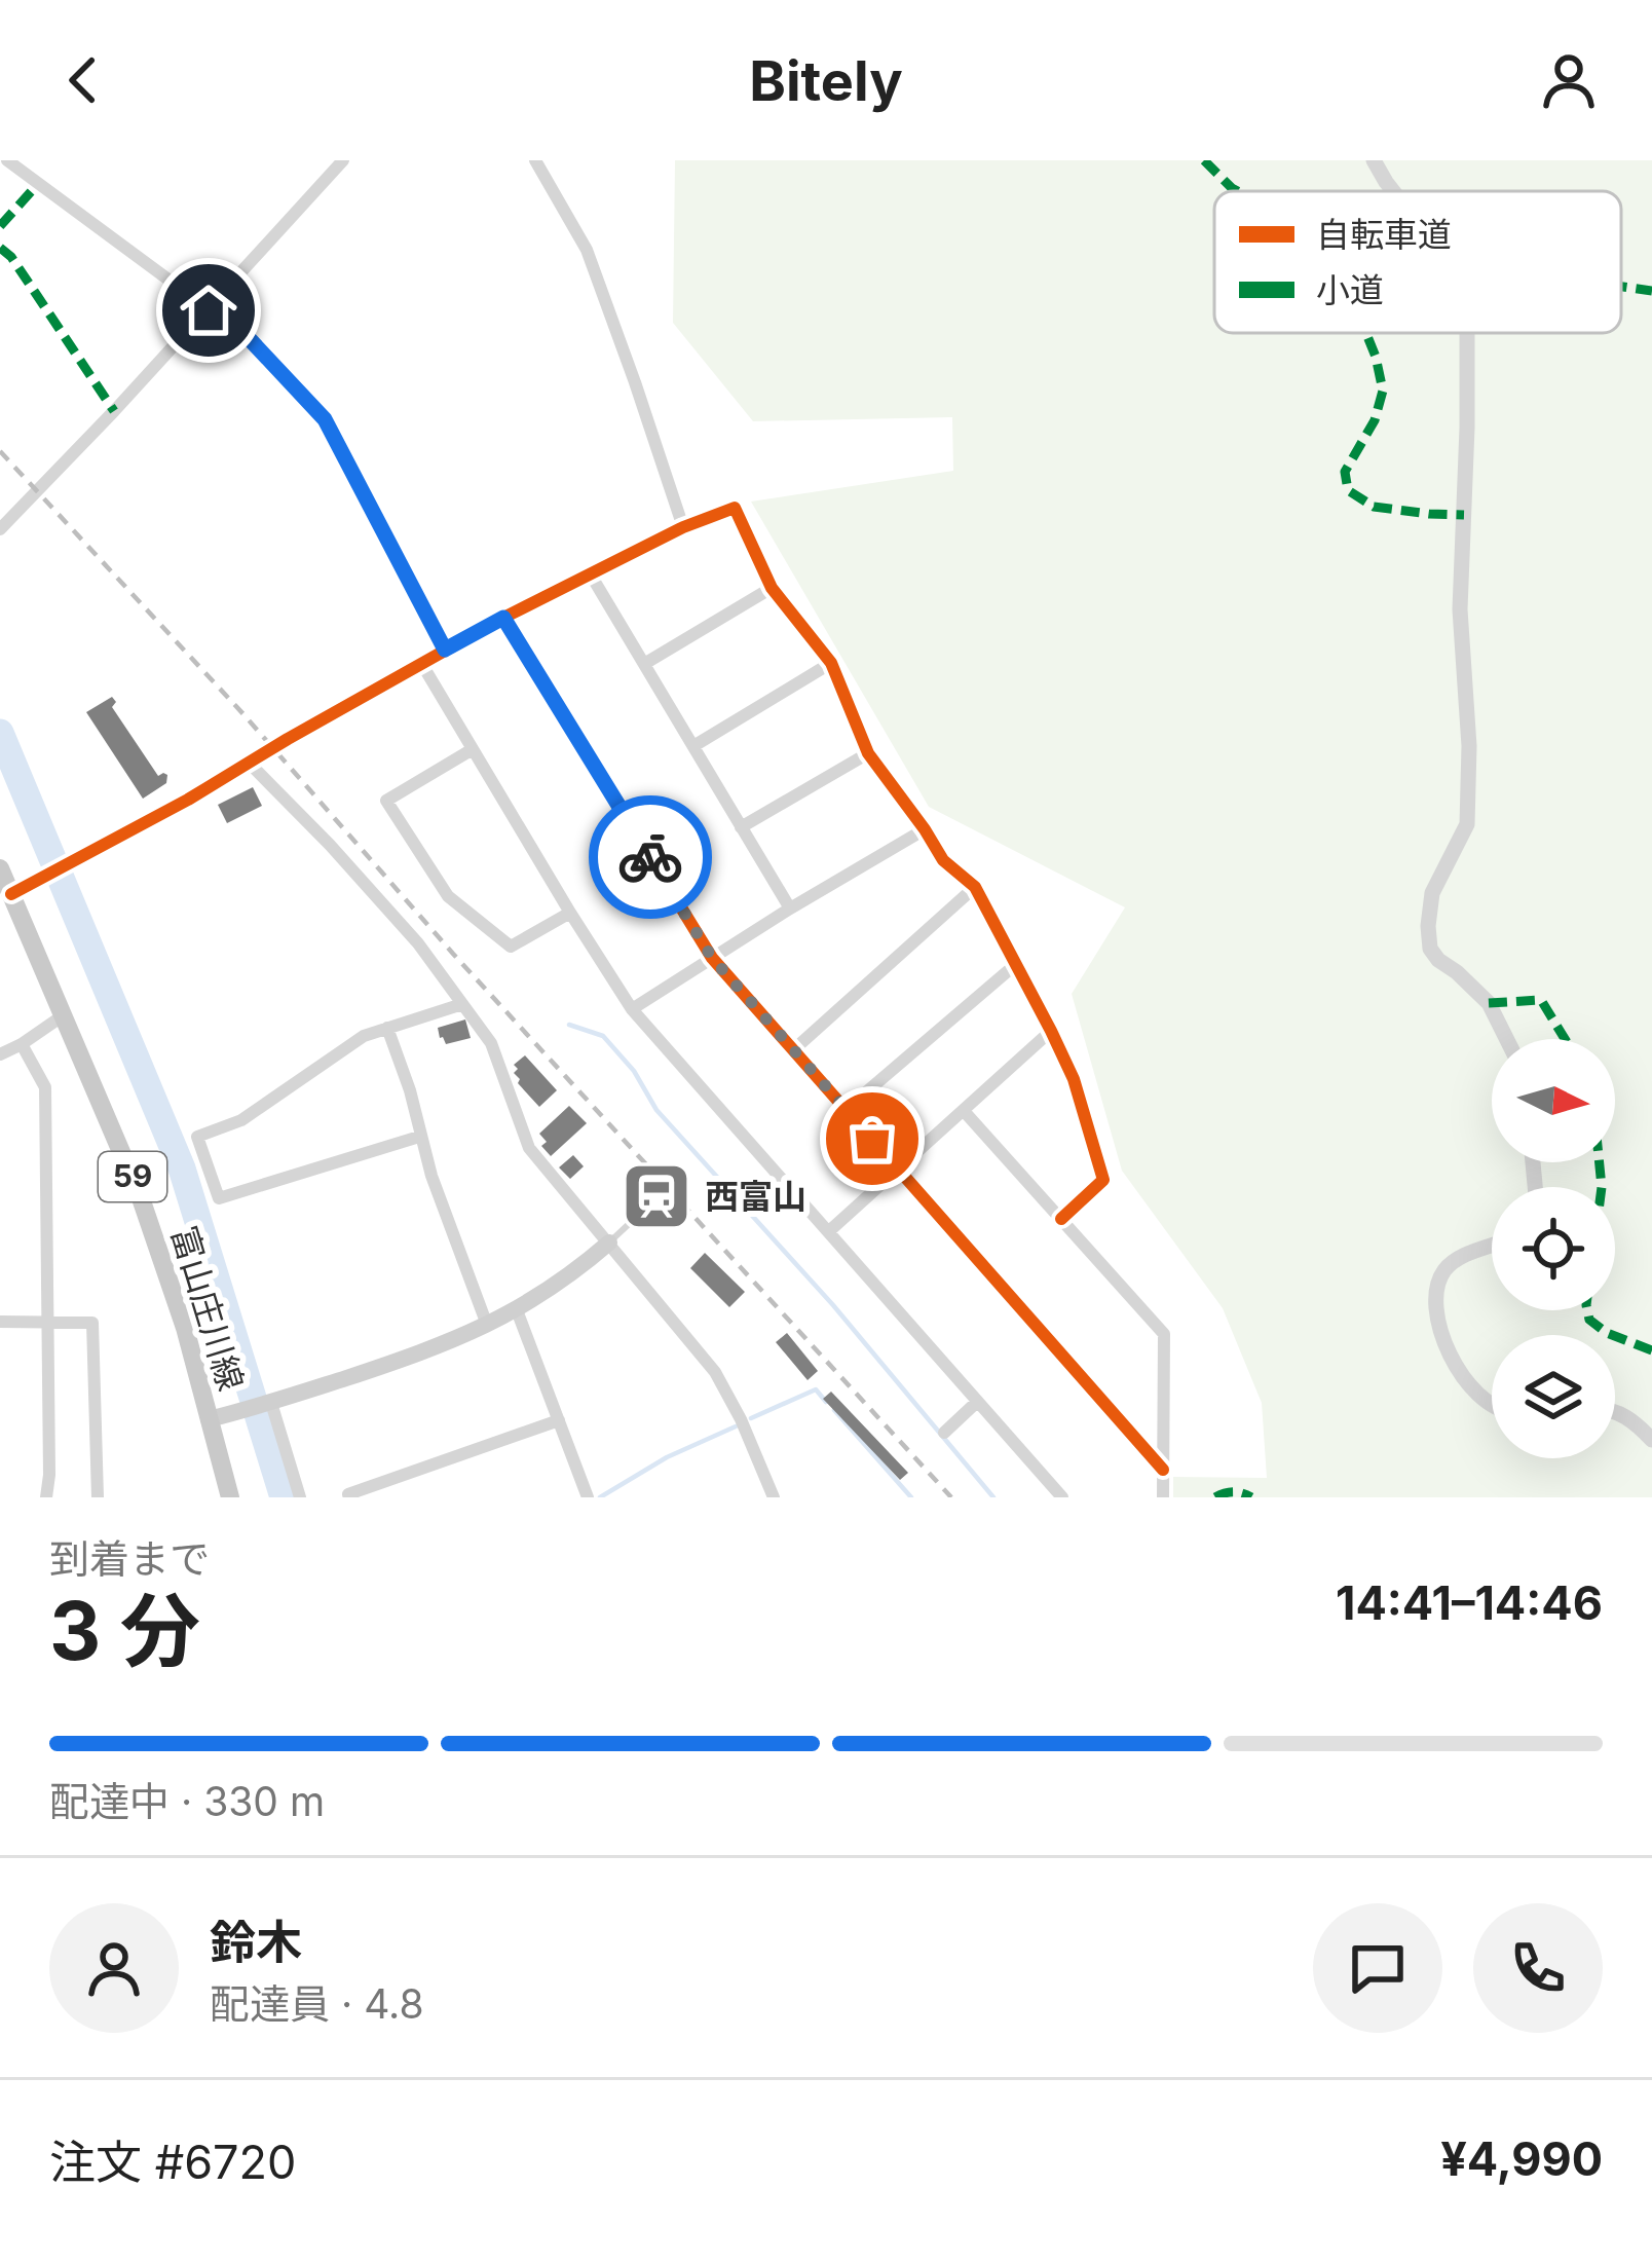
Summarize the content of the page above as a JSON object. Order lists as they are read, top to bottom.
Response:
{
  "streets": {
    "main road": ["59", "富山庄川線"]
  },
  "places": {
    "station": ["西富山"]
  },
  "legend": ["自転車道", "小道"],
  "north": "right",
  "page": {
    "header": "Bitely",
    "heading": ["3 分", "到着まで", "14:41–14:46"],
    "panel": [
      "鈴木",
      "配達員 · 4.8",
      "注文 #6720",
      "¥4,990"
    ],
    "bar": "配達中 · 330 m"
  }
}
